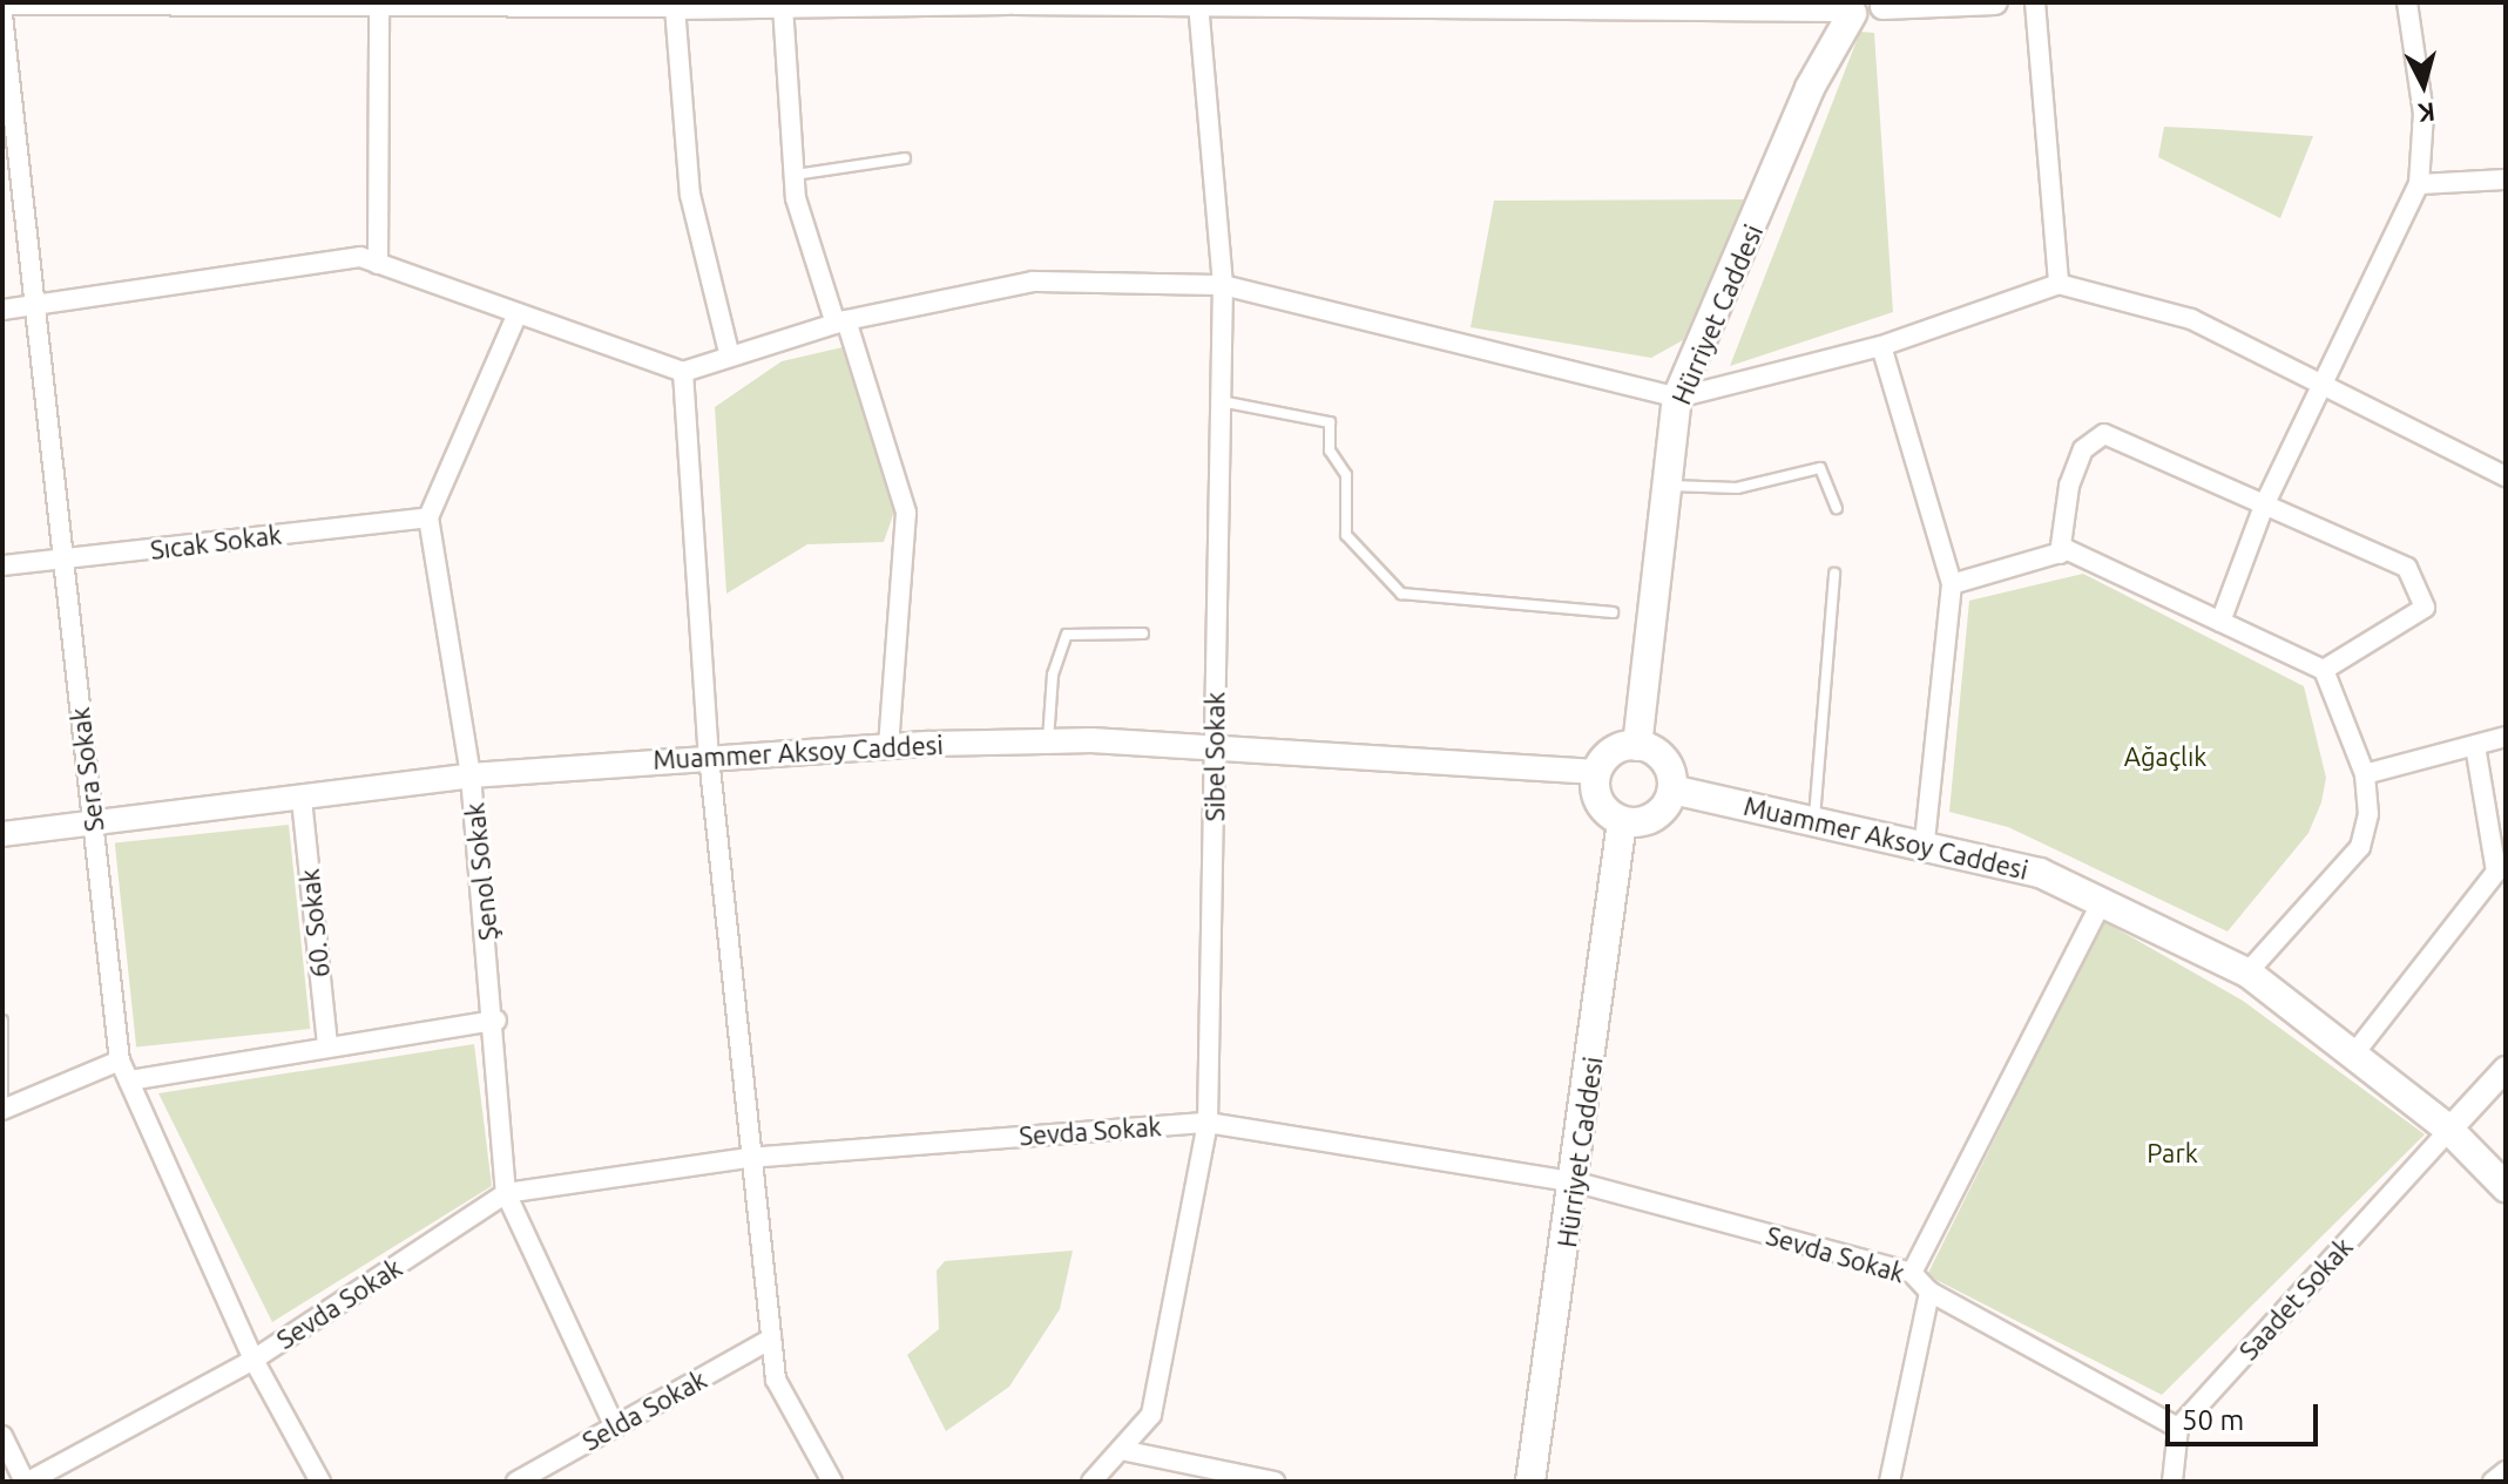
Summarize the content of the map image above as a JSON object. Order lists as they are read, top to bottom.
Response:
{
  "streets": {
    "main road": ["Hürriyet Caddesi", "Muammer Aksoy Caddesi"],
    "street": [
      "Sıcak Sokak",
      "Sibel Sokak",
      "Sera Sokak",
      "Şenol Sokak",
      "60. Sokak",
      "Sevda Sokak",
      "Saadet Sokak",
      "Selda Sokak"
    ]
  },
  "crossings": [
    ["Hürriyet Caddesi", "Muammer Aksoy Caddesi"],
    ["Hürriyet Caddesi", "Sevda Sokak"],
    ["Sıcak Sokak", "Sera Sokak"],
    ["Sıcak Sokak", "Şenol Sokak"],
    ["Muammer Aksoy Caddesi", "Sibel Sokak"],
    ["Muammer Aksoy Caddesi", "Sera Sokak"],
    ["Muammer Aksoy Caddesi", "Şenol Sokak"],
    ["Muammer Aksoy Caddesi", "60. Sokak"],
    ["Muammer Aksoy Caddesi", "Saadet Sokak"],
    ["Sibel Sokak", "Sevda Sokak"],
    ["Sera Sokak", "Sevda Sokak"],
    ["Şenol Sokak", "Sevda Sokak"],
    ["Şenol Sokak", "Selda Sokak"],
    ["Sevda Sokak", "Saadet Sokak"]
  ],
  "parks": ["Ağaçlık", "Park"],
  "scale_bar": "50 m",
  "north": "bottom"
}
